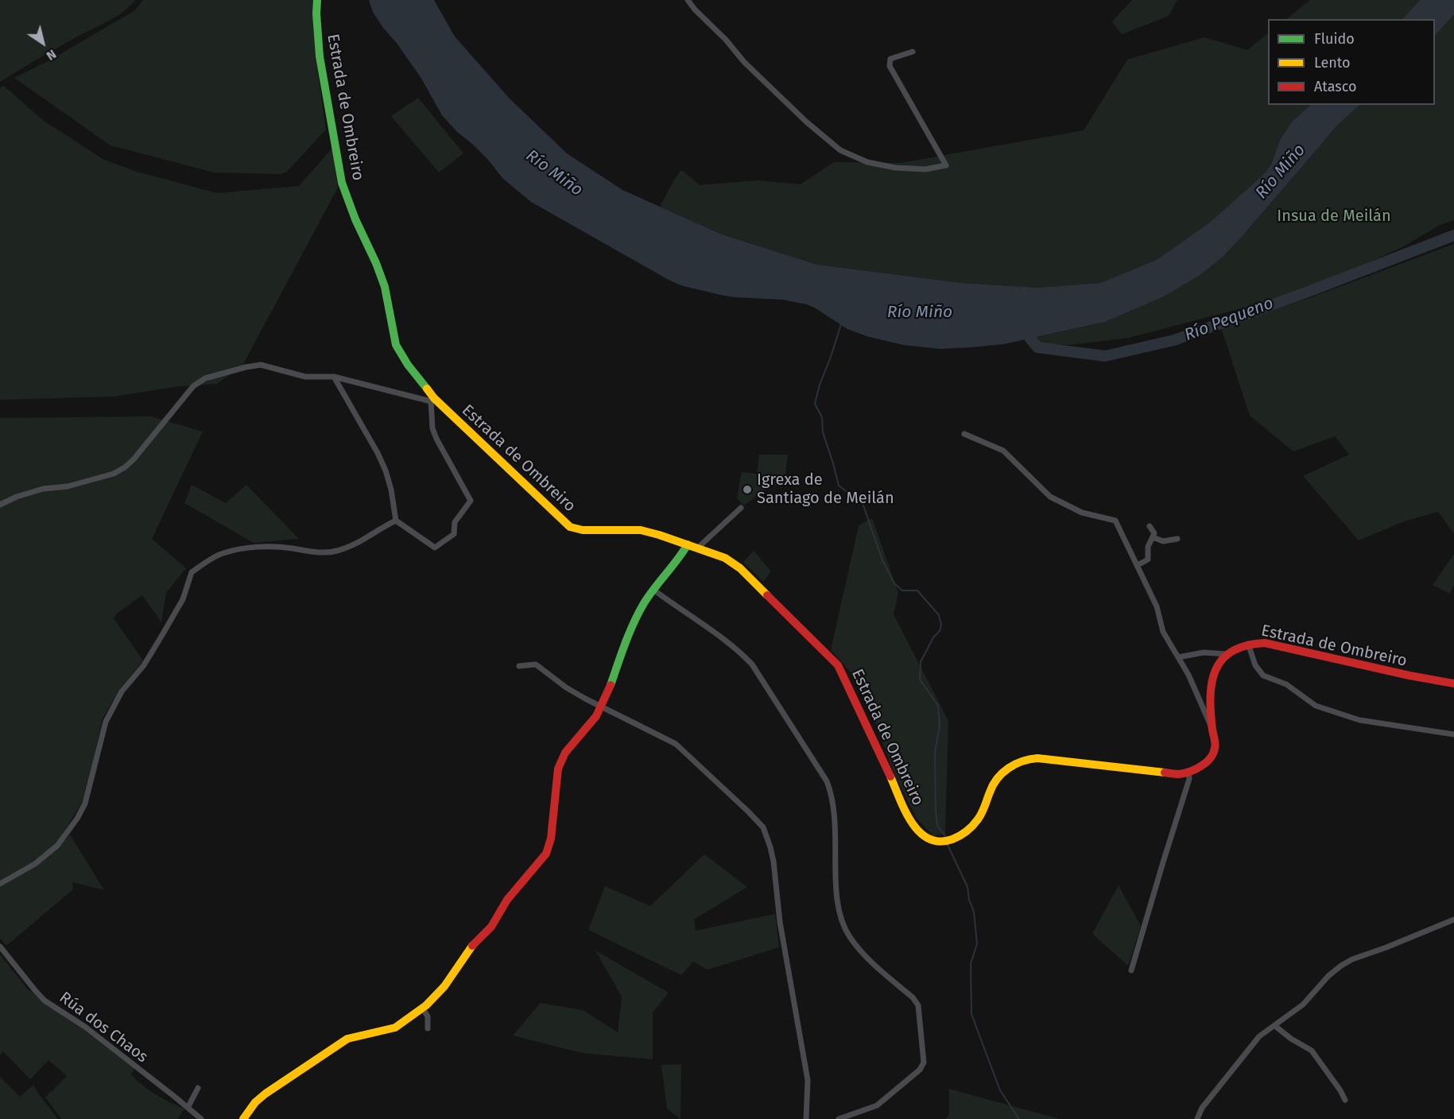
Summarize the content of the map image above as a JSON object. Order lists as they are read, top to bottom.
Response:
{
  "streets": {
    "street": ["Estrada de Ombreiro", "Rúa dos Chaos"]
  },
  "water": ["Río Miño", "Río Pequeno"],
  "parks": ["Insua de Meilán"],
  "places": ["Igrexa de Santiago de Meilán"],
  "legend": ["Fluido", "Lento", "Atasco"],
  "north": "bottom right"
}
